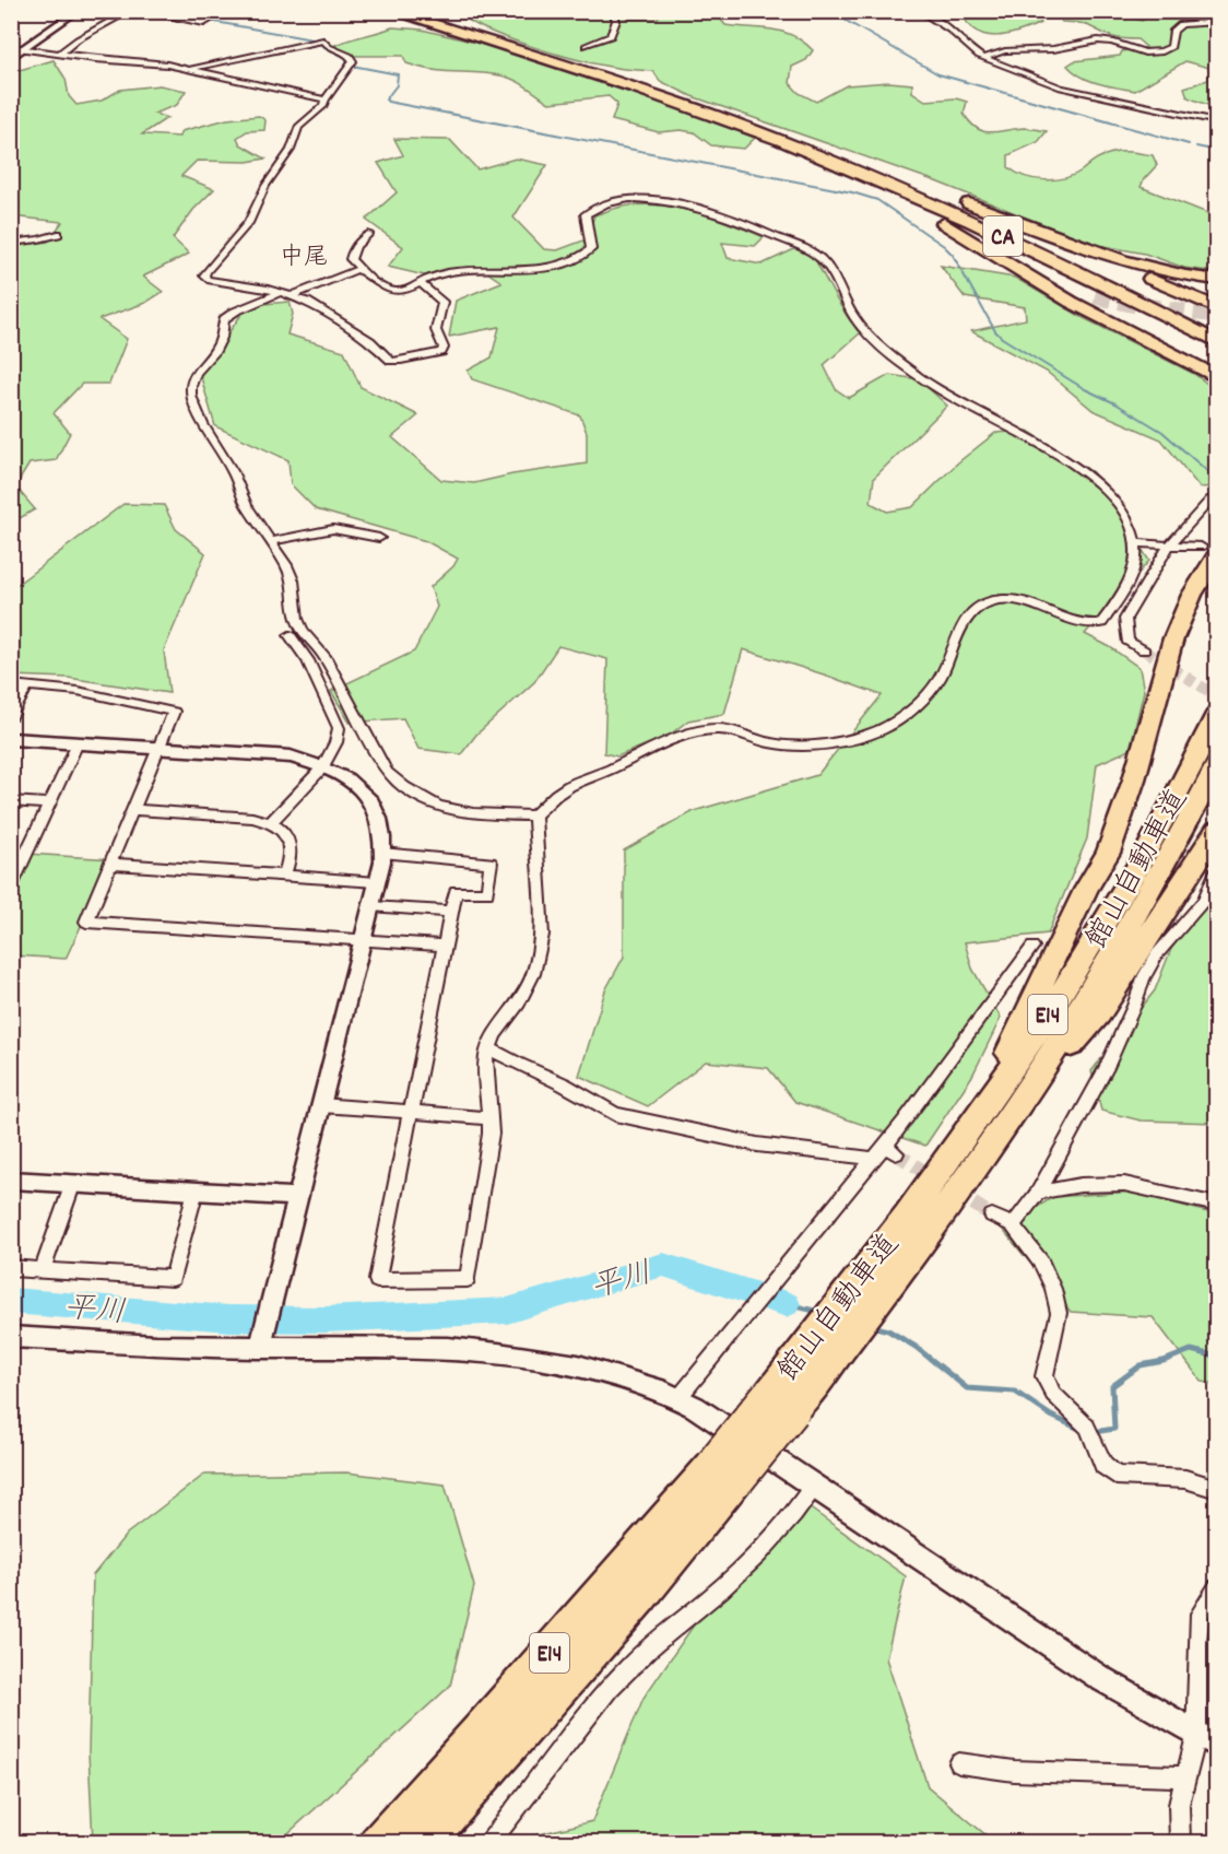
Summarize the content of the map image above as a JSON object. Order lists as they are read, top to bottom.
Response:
{
  "streets": {
    "highway": ["CA", "館山自動車道", "E14"]
  },
  "districts": ["中尾"],
  "water": ["平川"]
}
